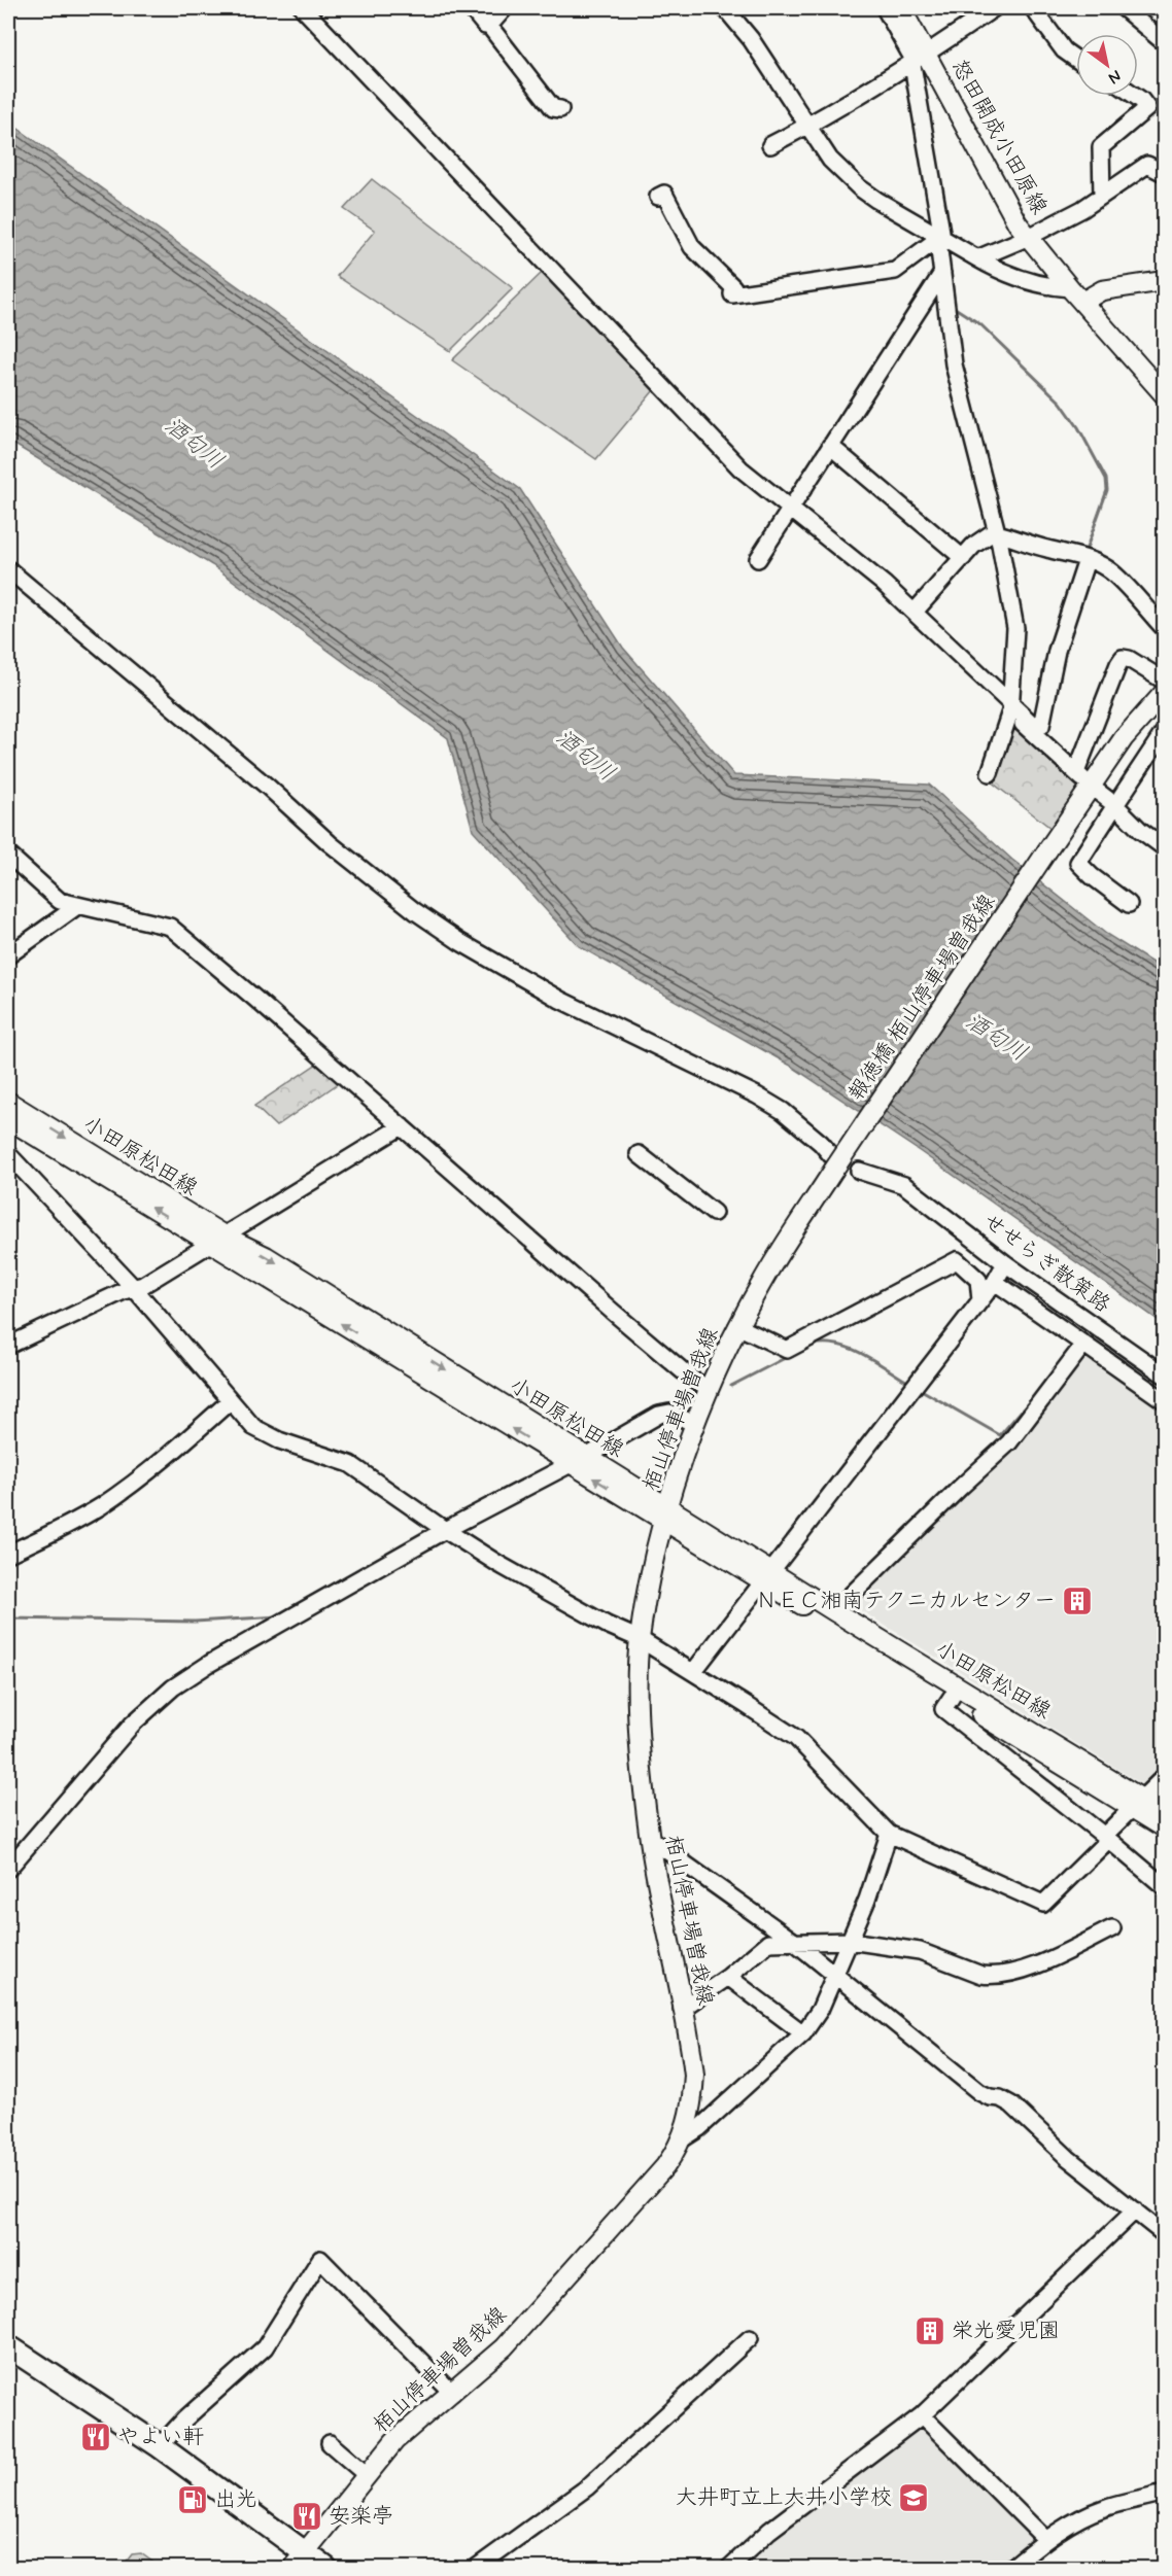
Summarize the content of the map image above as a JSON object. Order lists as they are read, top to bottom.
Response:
{
  "streets": {
    "main road": [
      "怒田開成小田原線",
      "報徳橋 栢山停車場曽我線",
      "小田原松田線",
      "栢山停車場曽我線"
    ],
    "street": ["せせらぎ散策路"]
  },
  "crossings": [
    ["報徳橋 栢山停車場曽我線", "栢山停車場曽我線"],
    ["小田原松田線", "栢山停車場曽我線"]
  ],
  "water": ["酒匂川"],
  "places": {
    "building": ["ＮＥＣ湘南テクニカルセンター", "栄光愛児園"],
    "restaurant": ["やよい軒", "安楽亭"],
    "school or university": ["大井町立上大井小学校"],
    "fuel station": ["出光"]
  },
  "north": "bottom right"
}
